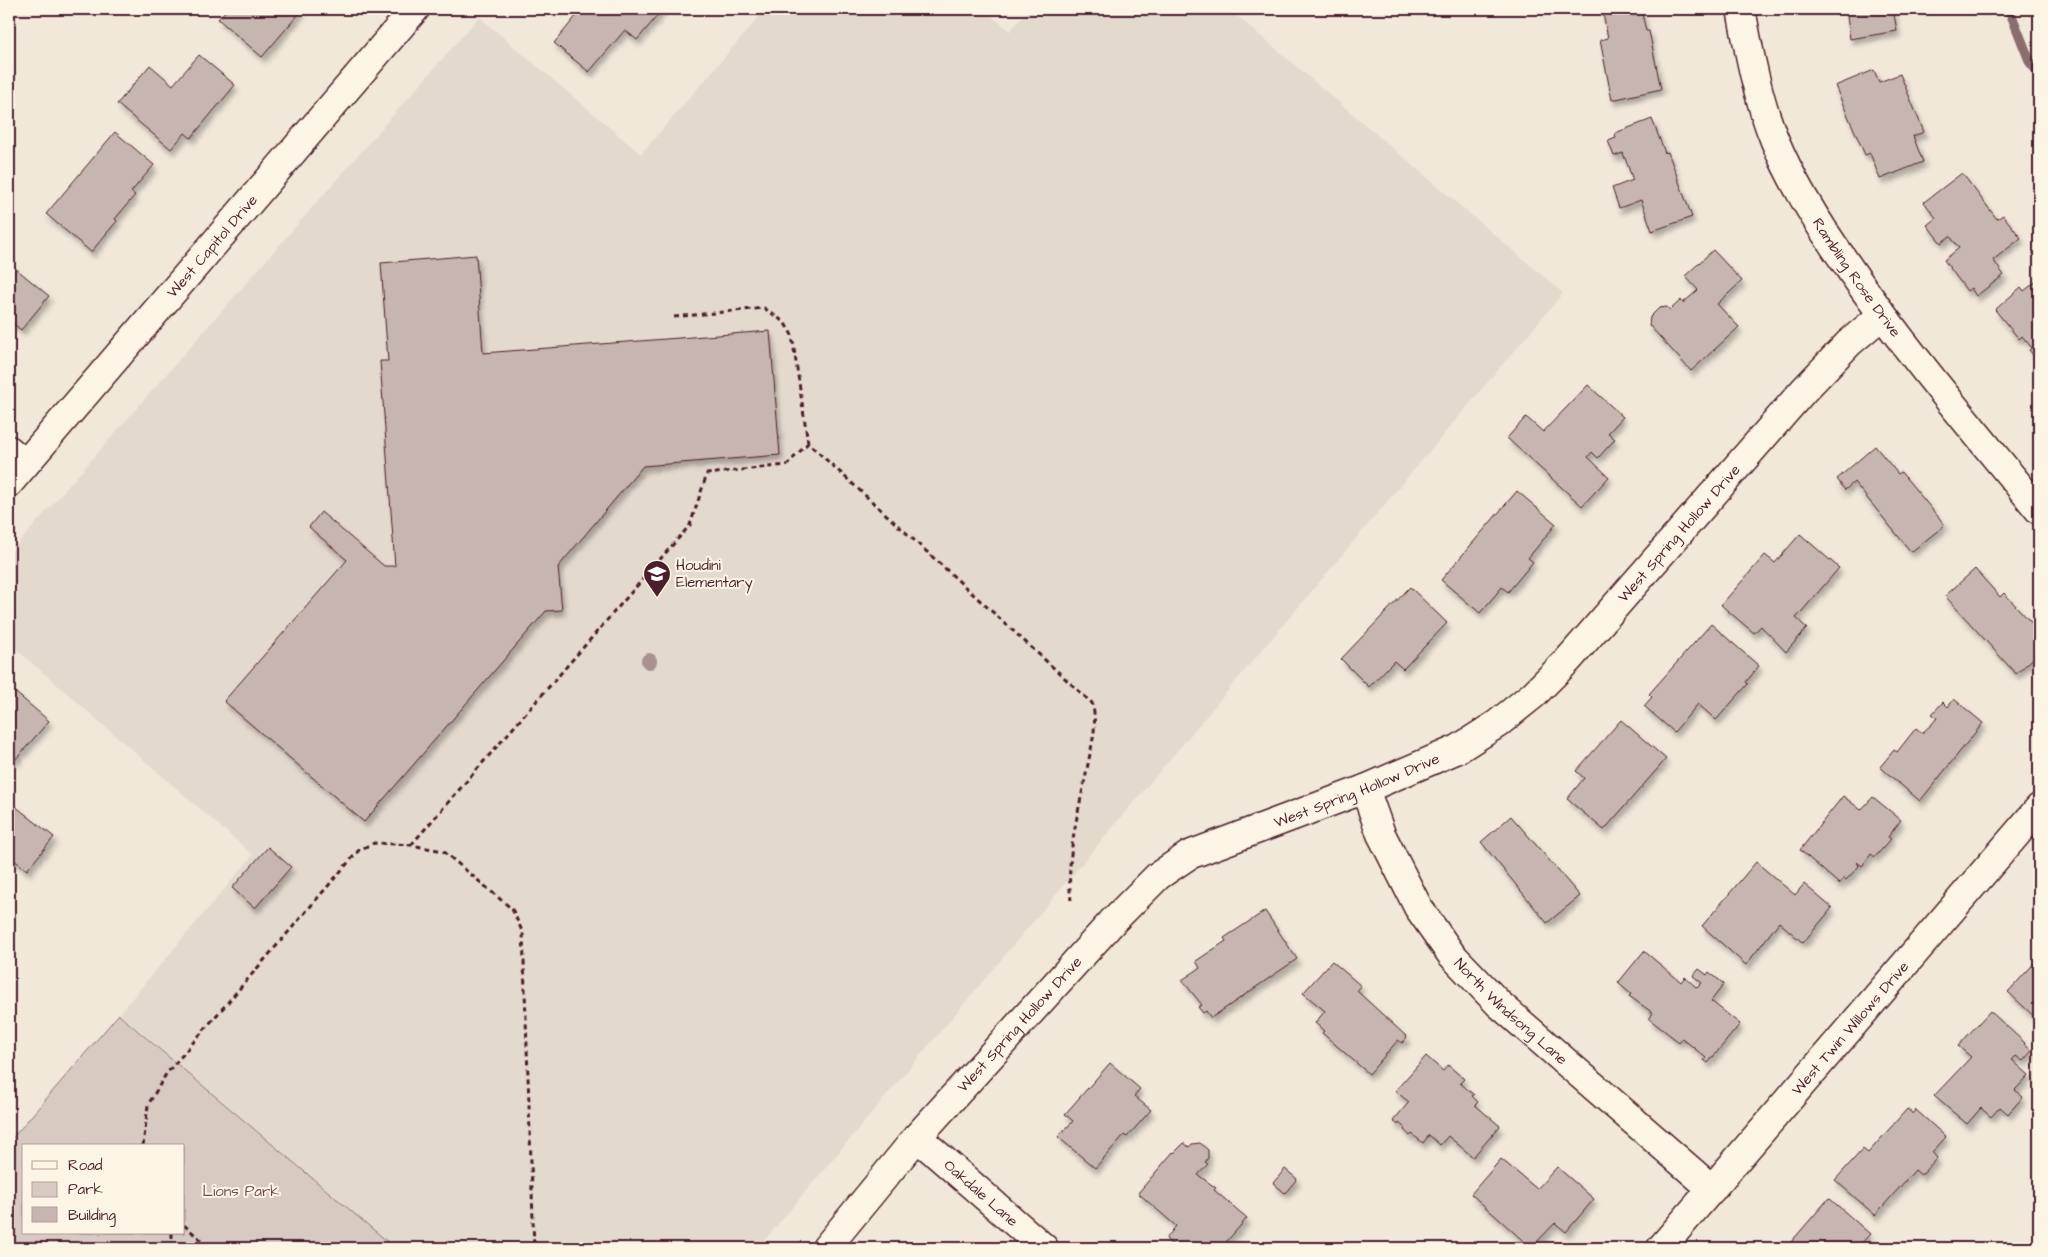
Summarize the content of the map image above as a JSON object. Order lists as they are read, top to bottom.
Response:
{
  "streets": {
    "street": [
      "West Capitol Drive",
      "Rambling Rose Drive",
      "West Spring Hollow Drive",
      "North Windsong Lane",
      "West Twin Willows Drive",
      "Oakdale Lane"
    ]
  },
  "crossings": [
    ["Rambling Rose Drive", "West Spring Hollow Drive"],
    ["West Spring Hollow Drive", "North Windsong Lane"],
    ["West Spring Hollow Drive", "Oakdale Lane"],
    ["North Windsong Lane", "West Twin Willows Drive"]
  ],
  "parks": ["Lions Park"],
  "places": {
    "school or university": ["Houdini Elementary"]
  },
  "legend": ["Road", "Park", "Building"]
}
